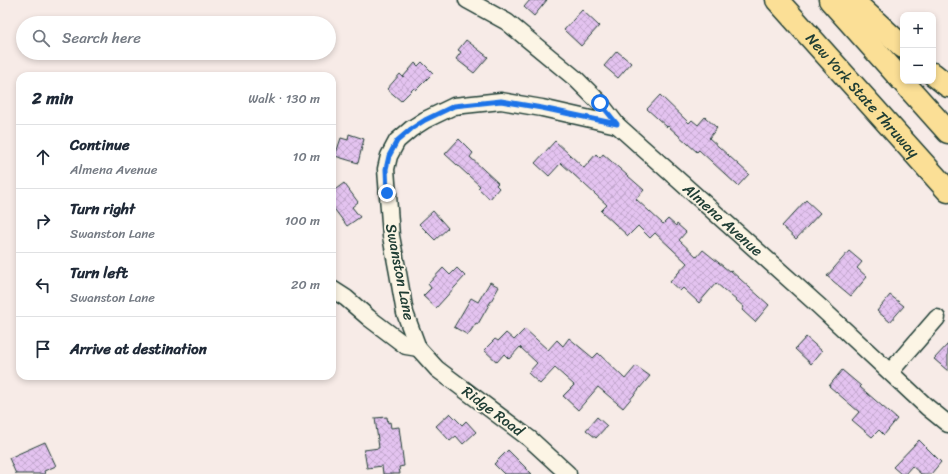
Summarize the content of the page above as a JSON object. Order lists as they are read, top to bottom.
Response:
{
  "streets": {
    "highway": ["New York State Thruway"],
    "street": ["Almena Avenue", "Swanston Lane", "Ridge Road"]
  },
  "crossings": [
    ["Almena Avenue", "Swanston Lane"],
    ["Swanston Lane", "Ridge Road"]
  ],
  "page": {
    "map_buttons": ["+", "−"],
    "search": "Search here",
    "heading": ["2 min", "Walk · 130 m"],
    "list": [
      ["Continue", "Almena Avenue", "10 m"],
      ["Turn right", "Swanston Lane", "100 m"],
      ["Turn left", "Swanston Lane", "20 m"],
      "Arrive at destination"
    ]
  }
}
